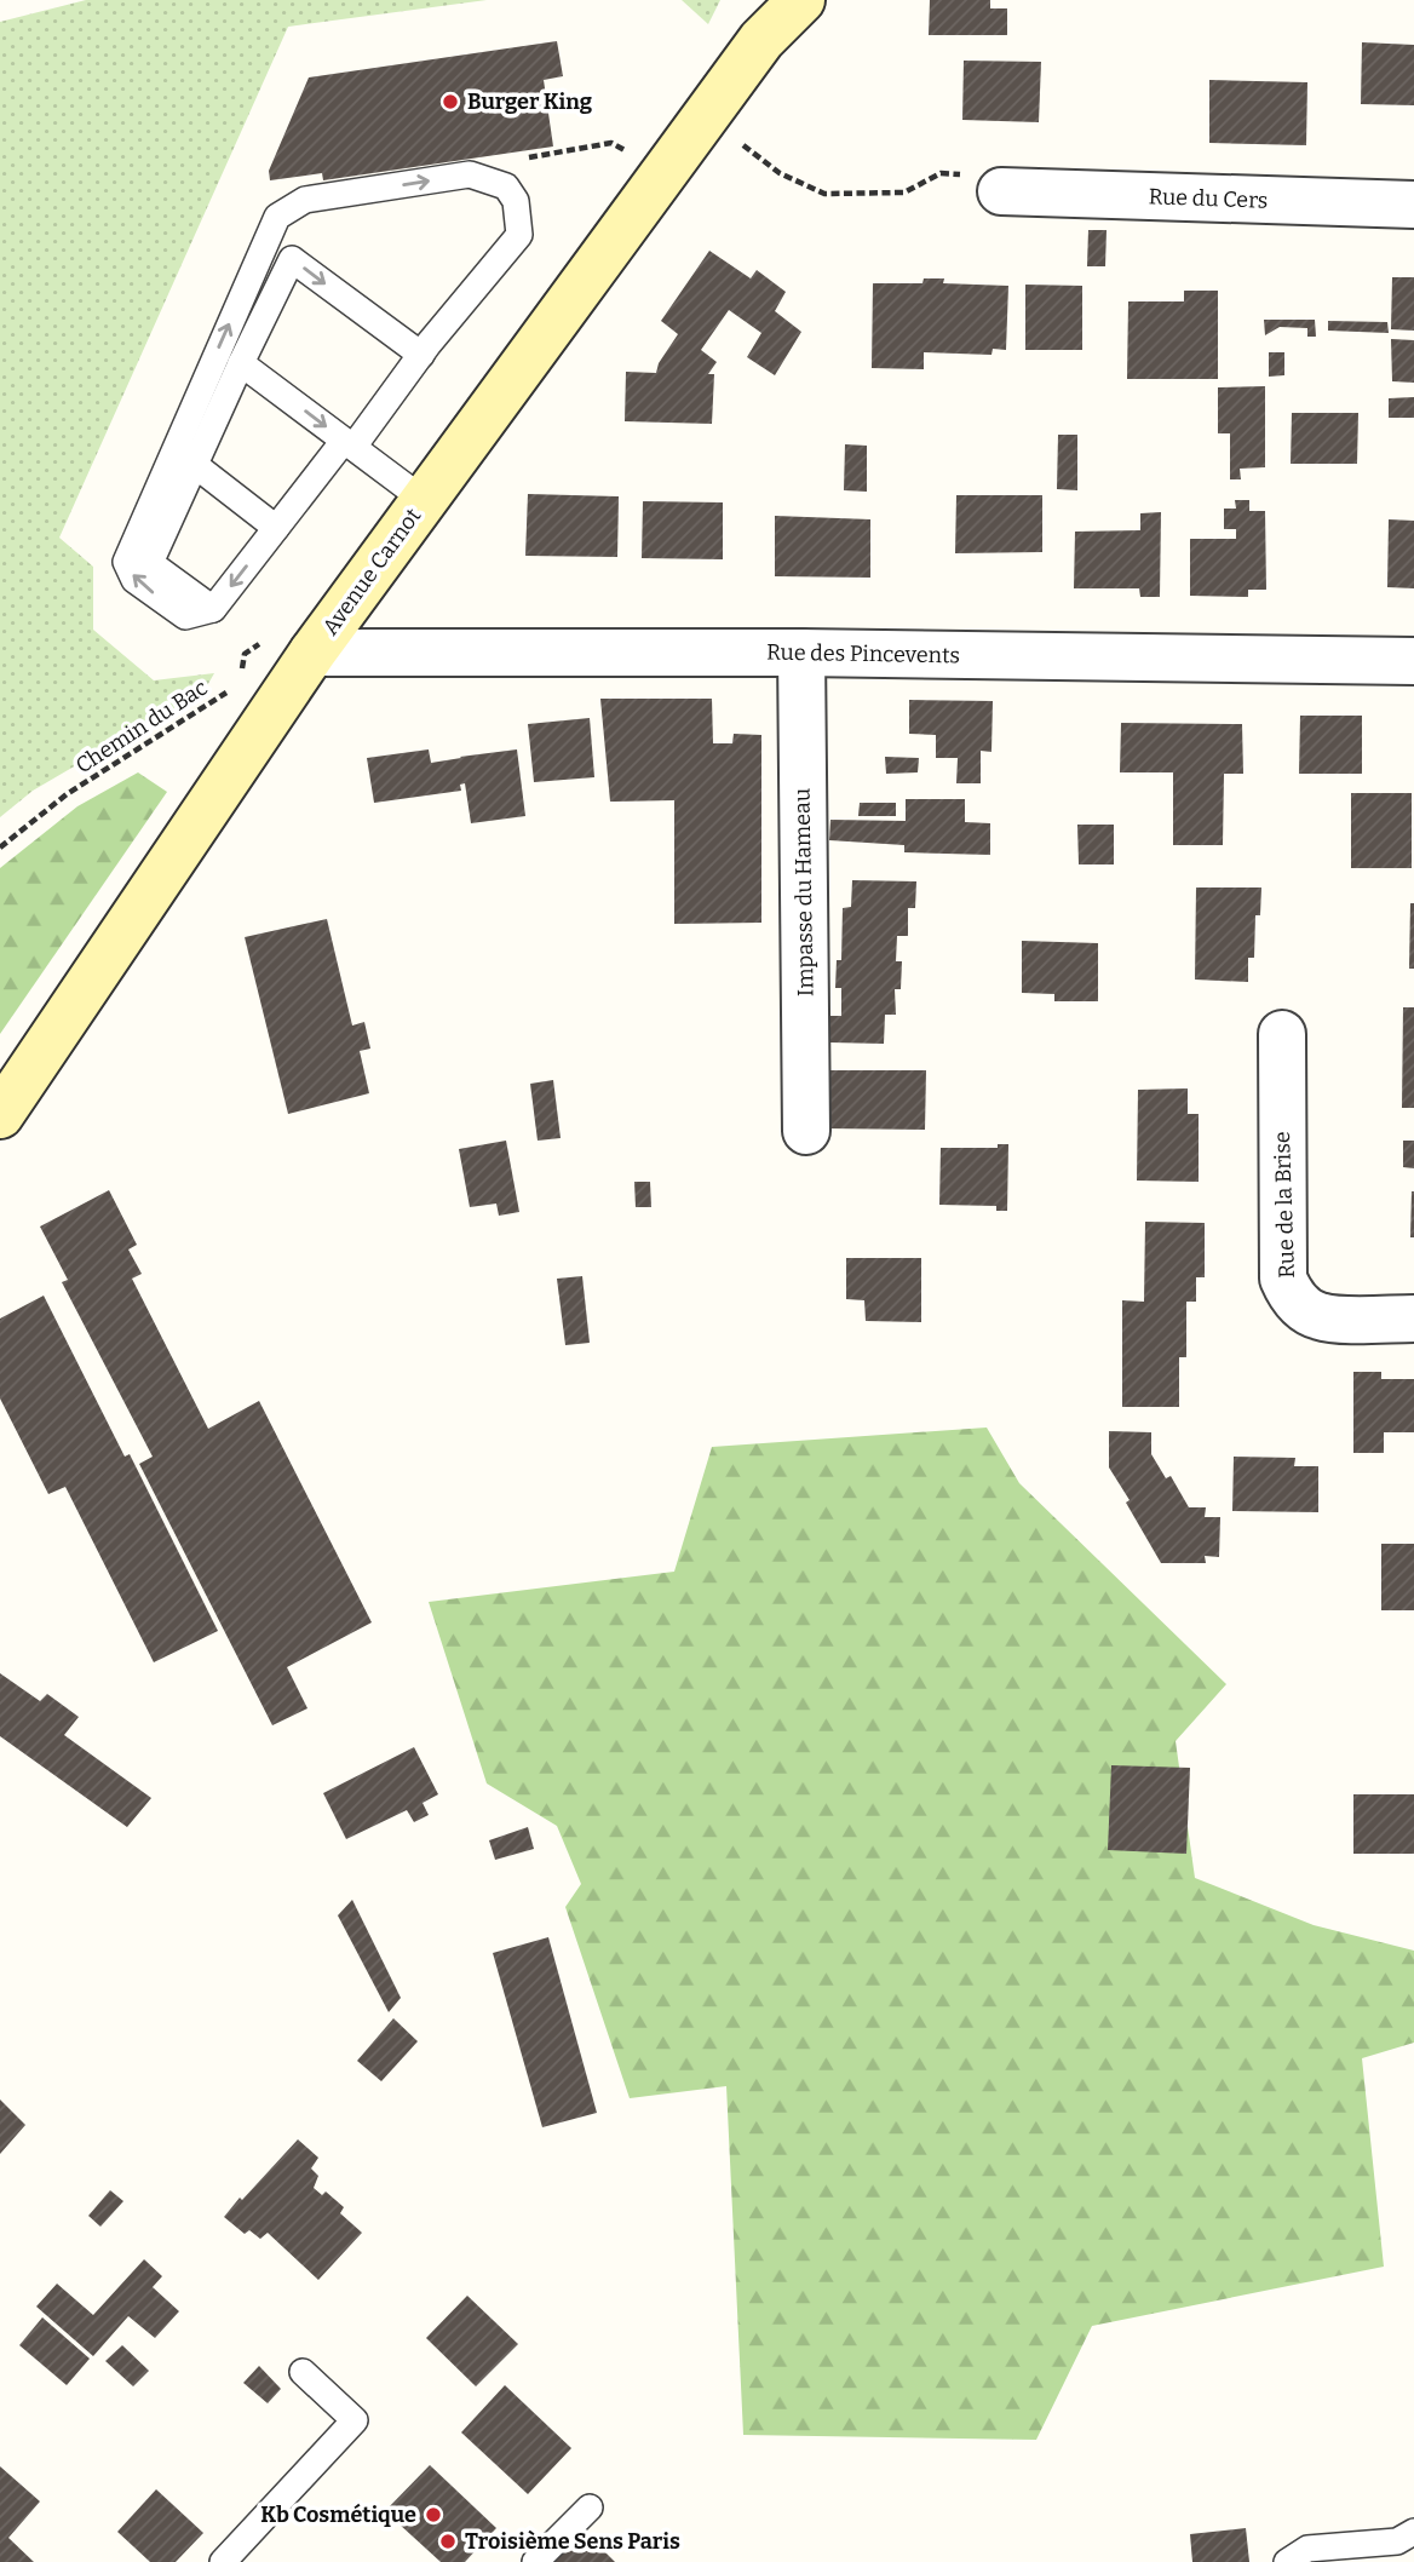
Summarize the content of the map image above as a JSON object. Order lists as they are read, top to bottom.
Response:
{
  "streets": {
    "main road": ["Avenue Carnot"],
    "street": [
      "Rue du Cers",
      "Rue des Pincevents",
      "Impasse du Hameau",
      "Rue de la Brise"
    ],
    "path": ["Chemin du Bac"]
  },
  "crossings": [
    ["Avenue Carnot", "Rue des Pincevents"],
    ["Rue des Pincevents", "Impasse du Hameau"]
  ],
  "places": ["Burger King", "Kb Cosmétique", "Troisième Sens Paris"]
}
